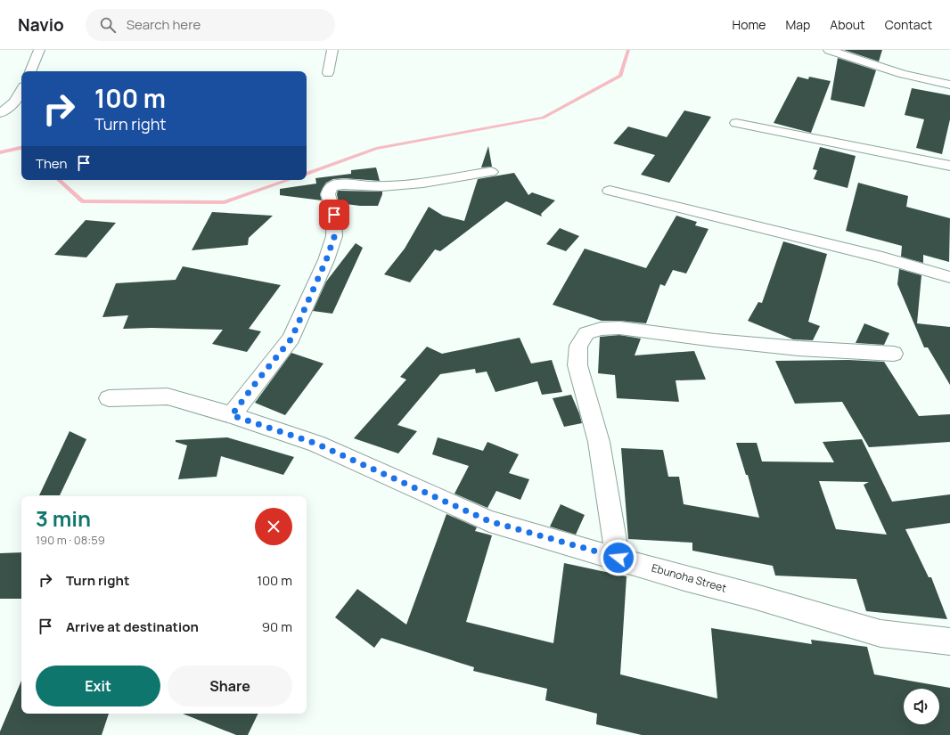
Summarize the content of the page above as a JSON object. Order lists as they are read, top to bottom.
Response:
{
  "streets": {
    "street": ["Ebunoha Street"]
  },
  "page": {
    "header": "Navio",
    "search": "Search here",
    "nav": [
      "Home",
      "Map",
      "About",
      "Contact"
    ],
    "turn": ["100 m", "Turn right"],
    "then": "Then",
    "heading": ["3 min", "190 m · 08:59"],
    "list": [
      {
        "name": "Turn right",
        "value": "100 m"
      },
      {
        "name": "Arrive at destination",
        "value": "90 m"
      }
    ],
    "buttons": ["Exit", "Share"]
  }
}
